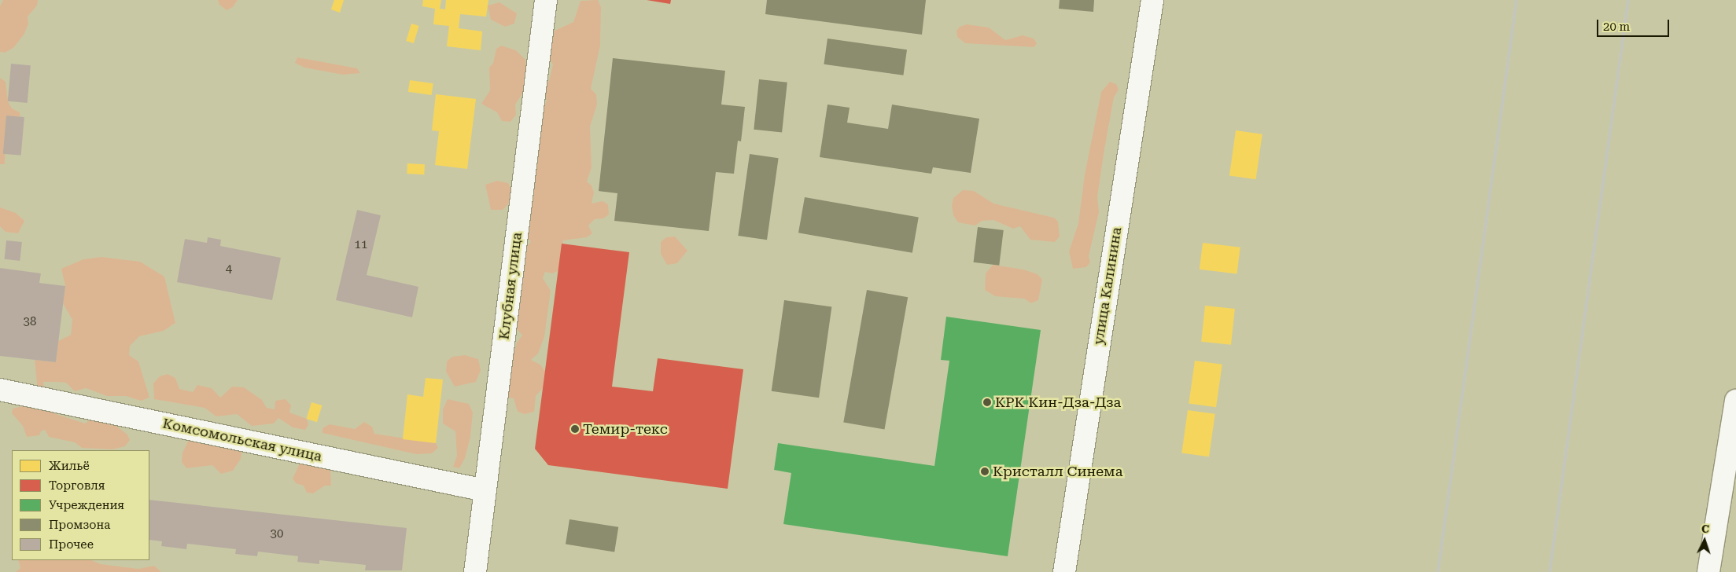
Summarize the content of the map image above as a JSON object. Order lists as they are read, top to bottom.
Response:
{
  "streets": {
    "street": ["Клубная улица", "улица Калинина", "Комсомольская улица"]
  },
  "crossings": [
    ["Клубная улица", "Комсомольская улица"]
  ],
  "places": ["КРК Кин-Дза-Дза", "Темир-текс", "Кристалл Синема"],
  "house_numbers": [
    "11",
    "4",
    "38",
    "30"
  ],
  "legend": [
    "Жильё",
    "Торговля",
    "Учреждения",
    "Промзона",
    "Прочее"
  ],
  "scale_bar": "20 m",
  "north": "top"
}
